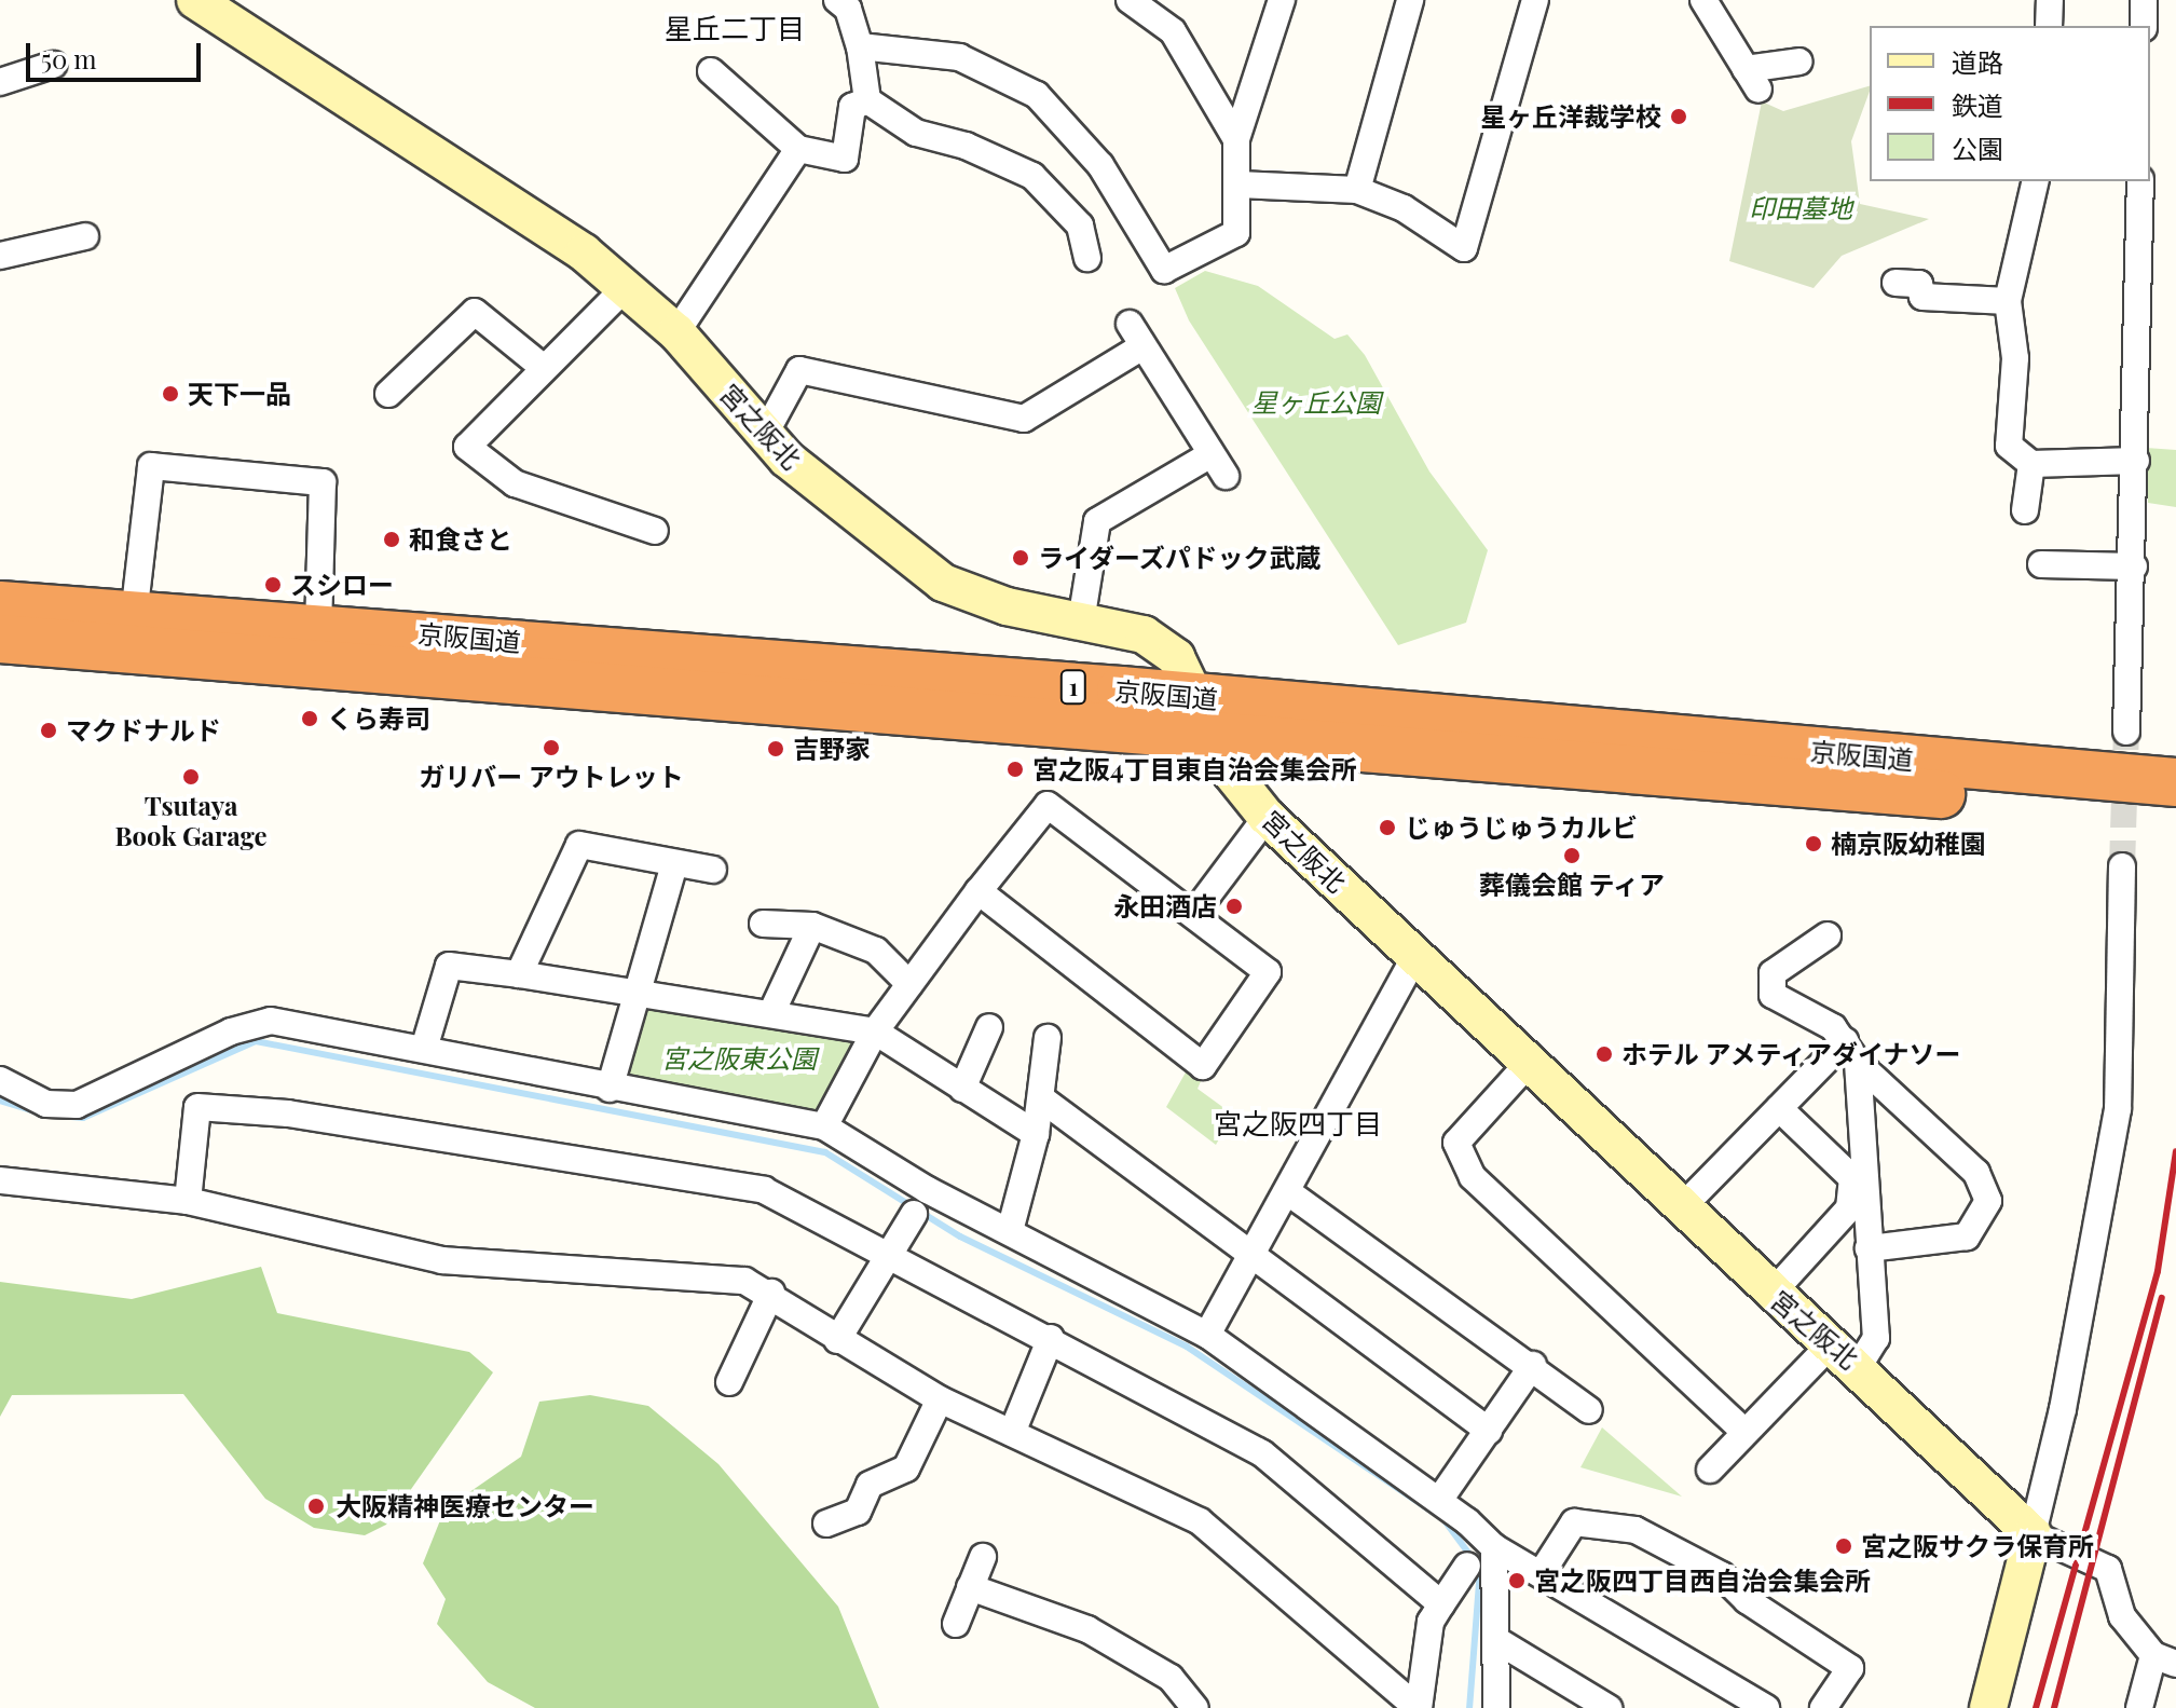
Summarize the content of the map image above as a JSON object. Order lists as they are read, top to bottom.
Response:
{
  "streets": {
    "highway": ["京阪国道", "1"],
    "street": ["宮之阪北"]
  },
  "crossings": [
    ["宮之阪北", "京阪国道"]
  ],
  "districts": ["星丘二丁目", "宮之阪四丁目"],
  "parks": ["印田墓地", "星ヶ丘公園", "宮之阪東公園"],
  "places": [
    "星ヶ丘洋裁学校",
    "天下一品",
    "和食さと",
    "ライダーズパドック武蔵",
    "スシロー",
    "くら寿司",
    "マクドナルド",
    "ガリバー アウトレット",
    "吉野家",
    "宮之阪4丁目東自治会集会所",
    "Tsutaya Book Garage",
    "じゅうじゅうカルビ",
    "楠京阪幼稚園",
    "葬儀会館 ティア",
    "永田酒店",
    "ホテル アメティアダイナソー",
    "大阪精神医療センター",
    "宮之阪サクラ保育所",
    "宮之阪四丁目西自治会集会所"
  ],
  "legend": ["道路", "鉄道", "公園"],
  "scale_bar": "50 m"
}
